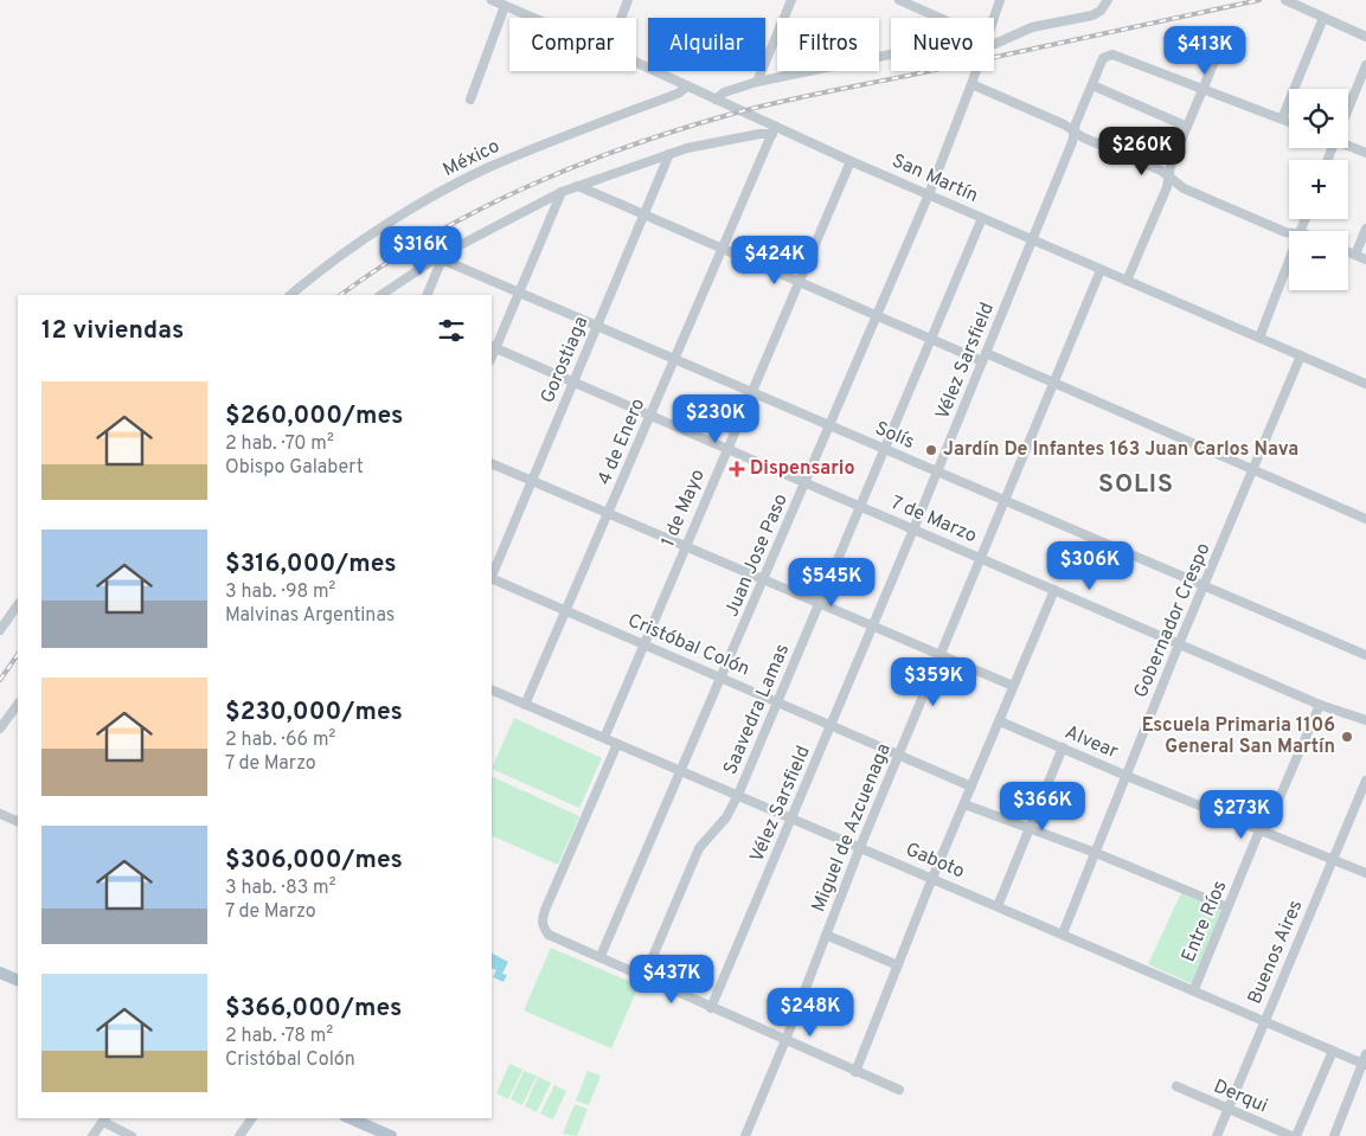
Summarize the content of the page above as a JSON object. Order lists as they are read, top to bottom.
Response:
{
  "streets": {
    "street": [
      "México",
      "San Martín",
      "Gorostiaga",
      "Vélez Sarsfield",
      "Solís",
      "4 de Enero",
      "1 de Mayo",
      "7 de Marzo",
      "Juan Jose Paso",
      "Gobernador Crespo",
      "Cristóbal Colón",
      "Saavedra Lamas",
      "Alvear",
      "Miguel de Azcuenaga",
      "Gaboto",
      "Entre Ríos",
      "Buenos Aires",
      "Derqui"
    ]
  },
  "crossings": [
    ["México", "San Martín"],
    ["San Martín", "Vélez Sarsfield"],
    ["San Martín", "4 de Enero"],
    ["San Martín", "1 de Mayo"],
    ["San Martín", "Juan Jose Paso"],
    ["San Martín", "Gobernador Crespo"],
    ["San Martín", "Saavedra Lamas"],
    ["San Martín", "Miguel de Azcuenaga"],
    ["Gorostiaga", "Solís"],
    ["Gorostiaga", "7 de Marzo"],
    ["Vélez Sarsfield", "Solís"],
    ["Vélez Sarsfield", "7 de Marzo"],
    ["Vélez Sarsfield", "Cristóbal Colón"],
    ["Vélez Sarsfield", "Gaboto"],
    ["Solís", "4 de Enero"],
    ["Solís", "1 de Mayo"],
    ["Solís", "Juan Jose Paso"],
    ["Solís", "Gobernador Crespo"],
    ["Solís", "Saavedra Lamas"],
    ["Solís", "Miguel de Azcuenaga"],
    ["4 de Enero", "7 de Marzo"],
    ["4 de Enero", "Cristóbal Colón"],
    ["4 de Enero", "Gaboto"],
    ["1 de Mayo", "7 de Marzo"],
    ["1 de Mayo", "Cristóbal Colón"],
    ["1 de Mayo", "Gaboto"],
    ["7 de Marzo", "Juan Jose Paso"],
    ["7 de Marzo", "Gobernador Crespo"],
    ["7 de Marzo", "Saavedra Lamas"],
    ["7 de Marzo", "Miguel de Azcuenaga"],
    ["7 de Marzo", "Entre Ríos"],
    ["Juan Jose Paso", "Cristóbal Colón"],
    ["Juan Jose Paso", "Gaboto"],
    ["Gobernador Crespo", "Alvear"],
    ["Gobernador Crespo", "Gaboto"],
    ["Cristóbal Colón", "Saavedra Lamas"],
    ["Cristóbal Colón", "Miguel de Azcuenaga"],
    ["Saavedra Lamas", "Gaboto"],
    ["Alvear", "Entre Ríos"],
    ["Alvear", "Buenos Aires"],
    ["Miguel de Azcuenaga", "Gaboto"],
    ["Gaboto", "Entre Ríos"],
    ["Gaboto", "Buenos Aires"],
    ["Buenos Aires", "Derqui"]
  ],
  "districts": ["SOLIS"],
  "places": {
    "other": ["Jardín De Infantes 163 Juan Carlos Nava", "Escuela Primaria 1106 General San Martín"],
    "health": ["Dispensario"]
  },
  "page": {
    "chip": [
      "Comprar",
      "Alquilar",
      "Filtros",
      "Nuevo"
    ],
    "price": [
      "$413K",
      "$260K",
      "$316K",
      "$424K",
      "$230K",
      "$306K",
      "$545K",
      "$359K",
      "$366K",
      "$273K",
      "$437K",
      "$248K"
    ],
    "map_buttons": ["+", "−"],
    "heading": "12 viviendas",
    "list": [
      {
        "name": "$260,000/mes",
        "note": "2 hab. · 70 m² · Obispo Galabert"
      },
      {
        "name": "$316,000/mes",
        "note": "3 hab. · 98 m² · Malvinas Argentinas"
      },
      {
        "name": "$230,000/mes",
        "note": "2 hab. · 66 m² · 7 de Marzo"
      },
      {
        "name": "$306,000/mes",
        "note": "3 hab. · 83 m² · 7 de Marzo"
      },
      {
        "name": "$366,000/mes",
        "note": "2 hab. · 78 m² · Cristóbal Colón"
      }
    ]
  }
}
